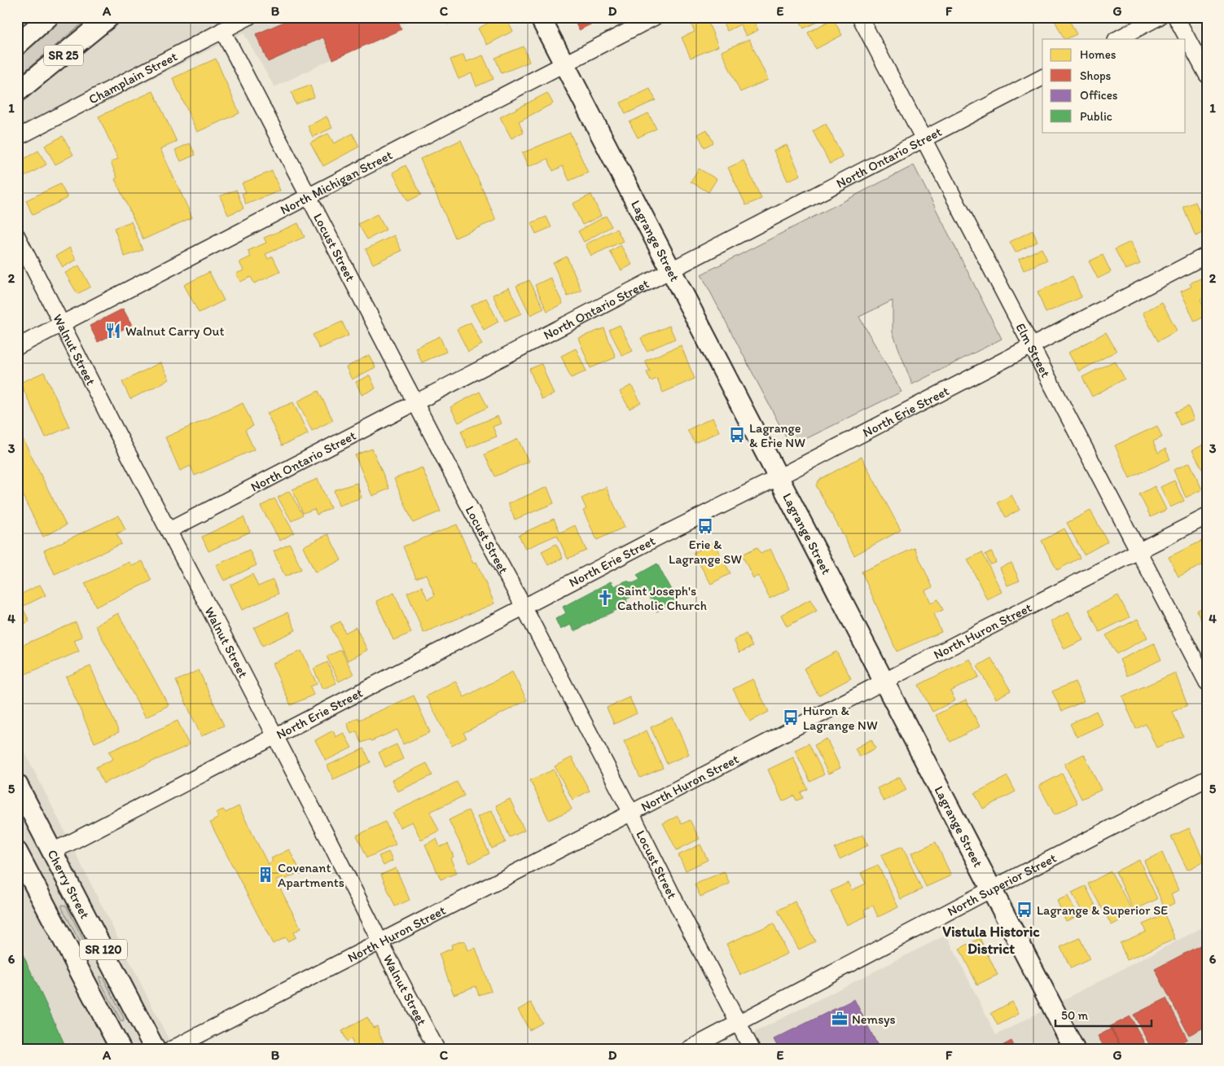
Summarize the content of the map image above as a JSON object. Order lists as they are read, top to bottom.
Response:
{
  "streets": {
    "main road": [
      "SR 25",
      "Lagrange Street",
      "North Erie Street",
      "Cherry Street",
      "SR 120"
    ],
    "street": [
      "Champlain Street",
      "North Ontario Street",
      "North Michigan Street",
      "Locust Street",
      "Walnut Street",
      "Elm Street",
      "North Huron Street",
      "North Superior Street"
    ]
  },
  "crossings": [
    ["Champlain Street", "Locust Street"],
    ["North Ontario Street", "Lagrange Street"],
    ["North Ontario Street", "Locust Street"],
    ["North Ontario Street", "Walnut Street"],
    ["North Ontario Street", "Elm Street"],
    ["North Michigan Street", "Lagrange Street"],
    ["North Michigan Street", "Locust Street"],
    ["North Michigan Street", "Walnut Street"],
    ["Lagrange Street", "North Erie Street"],
    ["Lagrange Street", "North Huron Street"],
    ["Lagrange Street", "North Superior Street"],
    ["Locust Street", "North Erie Street"],
    ["Locust Street", "North Huron Street"],
    ["Locust Street", "North Superior Street"],
    ["Walnut Street", "North Erie Street"],
    ["Walnut Street", "North Huron Street"],
    ["Elm Street", "North Erie Street"],
    ["Elm Street", "North Huron Street"],
    ["North Erie Street", "Cherry Street"],
    ["North Erie Street", "SR 120"]
  ],
  "districts": ["Vistula Historic District"],
  "places": {
    "restaurant": ["Walnut Carry Out"],
    "bus stop": [
      "Lagrange & Erie NW",
      "Erie & Lagrange SW",
      "Huron & Lagrange NW",
      "Lagrange & Superior SE"
    ],
    "church": ["Saint Joseph's Catholic Church"],
    "building": ["Covenant Apartments"],
    "office": ["Nemsys"]
  },
  "legend": [
    "Homes",
    "Shops",
    "Offices",
    "Public"
  ],
  "scale_bar": "50 m",
  "grid": {
    "columns": [
      "A",
      "B",
      "C",
      "D",
      "E",
      "F",
      "G"
    ],
    "rows": [
      "1",
      "2",
      "3",
      "4",
      "5",
      "6"
    ]
  }
}
